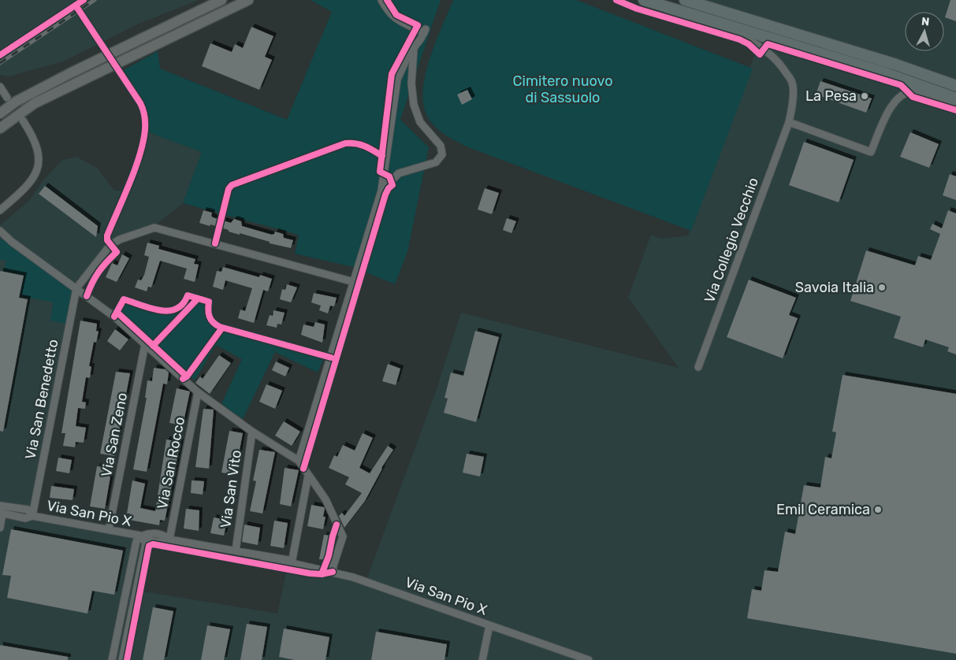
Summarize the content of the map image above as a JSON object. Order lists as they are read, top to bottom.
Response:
{
  "streets": {
    "street": [
      "Via Collegio Vecchio",
      "Via San Benedetto",
      "Via San Zeno",
      "Via San Rocco",
      "Via San Vito",
      "Via San Pio X"
    ]
  },
  "crossings": [
    ["Via San Benedetto", "Via San Pio X"],
    ["Via San Zeno", "Via San Pio X"],
    ["Via San Rocco", "Via San Pio X"],
    ["Via San Vito", "Via San Pio X"]
  ],
  "parks": ["Cimitero nuovo di Sassuolo"],
  "places": ["La Pesa", "Savoia Italia", "Emil Ceramica"],
  "north": "top"
}
